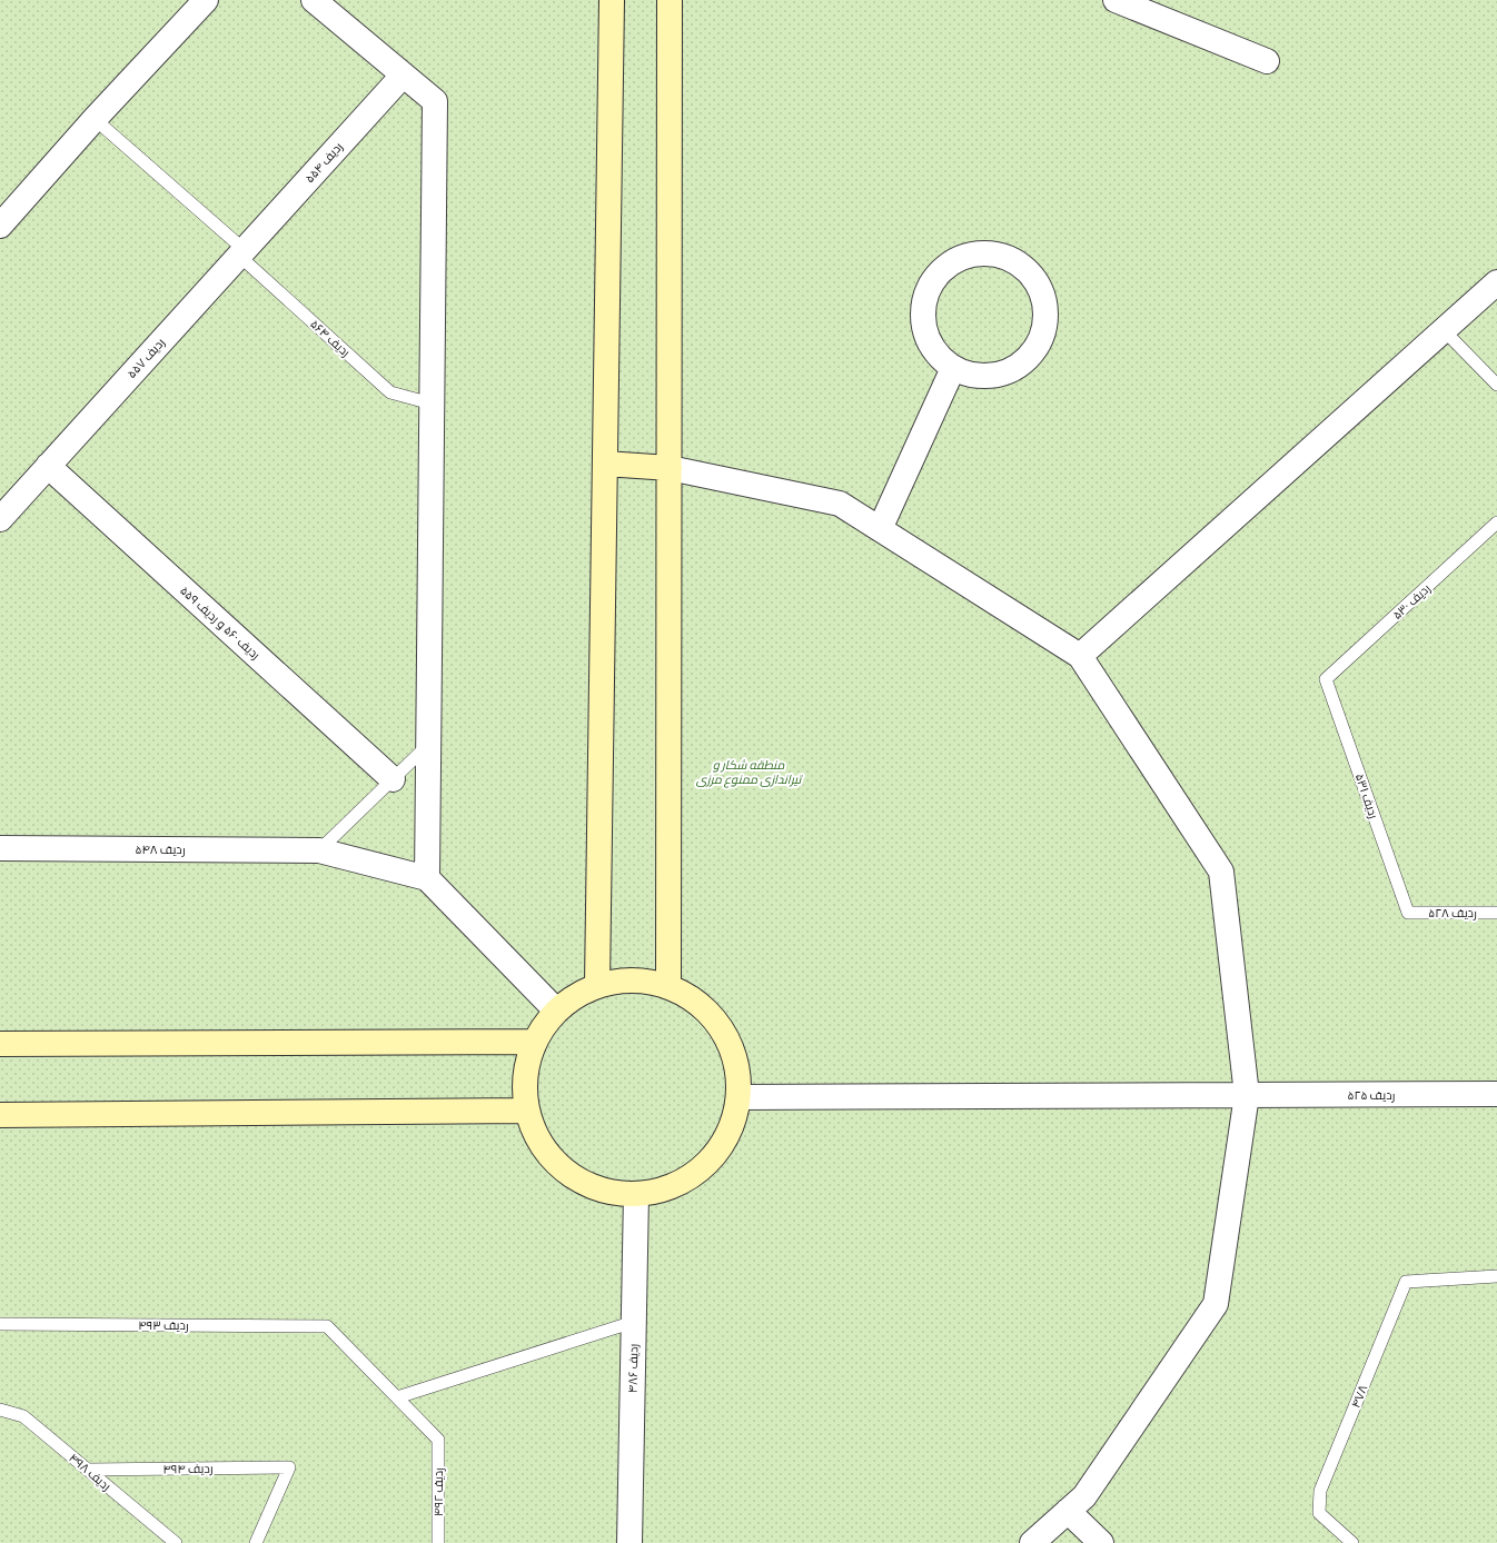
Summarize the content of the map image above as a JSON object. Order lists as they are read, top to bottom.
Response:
{
  "streets": {
    "street": [
      "ردیف ۵۵۴",
      "ردیف ۵۵۷",
      "ردیف ۵۶۰ و ردیف ۵۵۹",
      "ردیف ۵۴۸",
      "ردیف ۵۲۵",
      "ردیف ۴۸۶"
    ],
    "lane": [
      "ردیف ۵۶۴",
      "ردیف ۵۳۰",
      "ردیف ۵۳۱",
      "ردیف ۵۲۸",
      "ردیف ۴۹۳",
      "۴۷۸",
      "ردیف ۴۹۴",
      "ردیف ۴۹۸",
      "ردیف ۴۹۲"
    ]
  },
  "crossings": [
    ["ردیف ۵۵۴", "ردیف ۵۶۴"],
    ["ردیف ۵۵۴", "ردیف ۵۵۷"],
    ["ردیف ۵۶۴", "ردیف ۵۵۷"],
    ["ردیف ۵۵۷", "ردیف ۵۶۰ و ردیف ۵۵۹"],
    ["ردیف ۵۳۰", "ردیف ۵۳۱"],
    ["ردیف ۵۳۱", "ردیف ۵۲۸"],
    ["ردیف ۴۹۳", "ردیف ۴۹۲"],
    ["ردیف ۴۹۴", "ردیف ۴۹۸"]
  ],
  "parks": ["منطقه شکار و تیراندازی ممنوع مرزی"]
}
